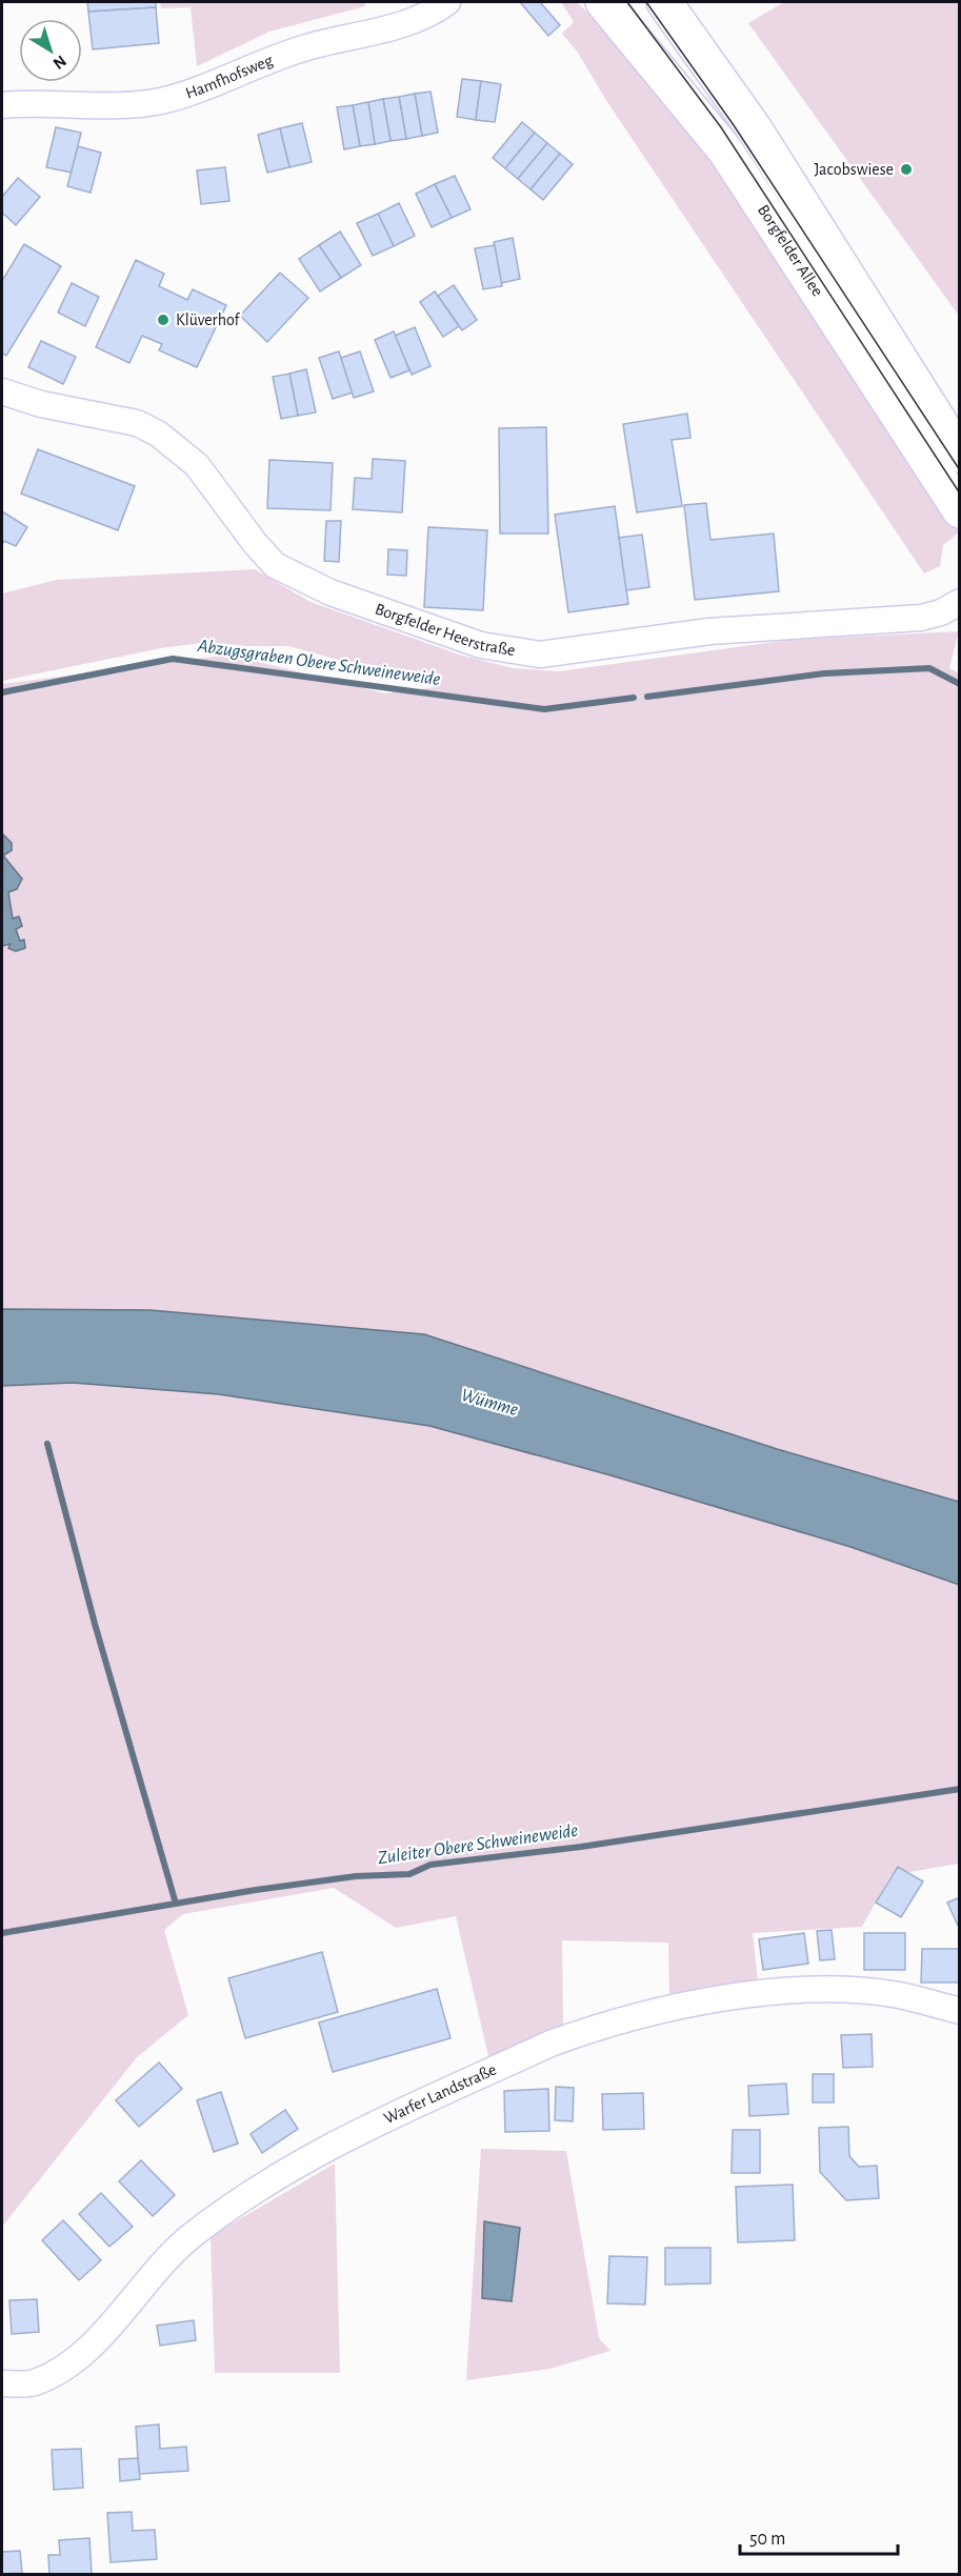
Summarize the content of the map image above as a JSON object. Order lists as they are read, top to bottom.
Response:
{
  "streets": {
    "main road": ["Borgfelder Allee"],
    "street": ["Hamfhofsweg", "Borgfelder Heerstraße", "Warfer Landstraße"]
  },
  "water": ["Abzugsgraben Obere Schweineweide", "Wümme", "Zuleiter Obere Schweineweide"],
  "places": ["Jacobswiese", "Klüverhof"],
  "scale_bar": "50 m",
  "north": "bottom right"
}
